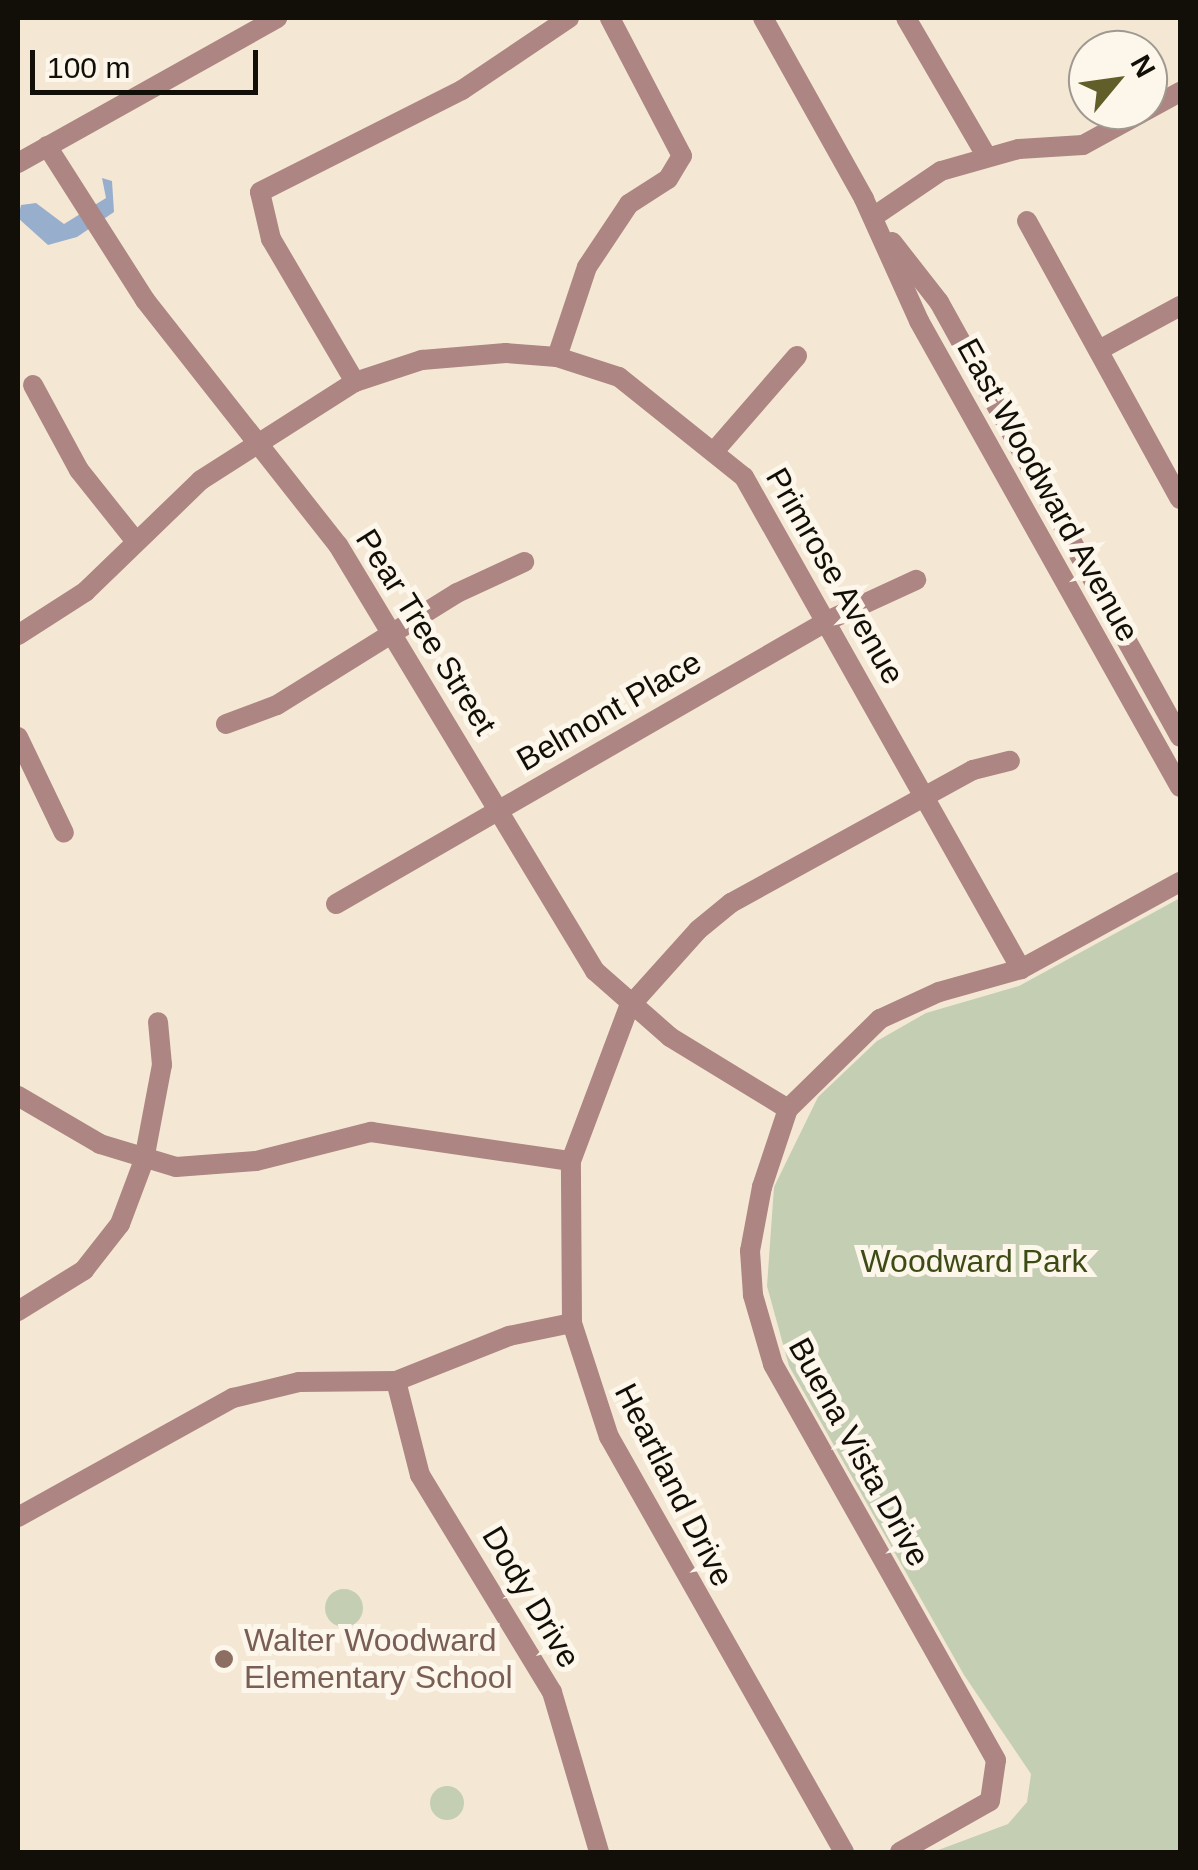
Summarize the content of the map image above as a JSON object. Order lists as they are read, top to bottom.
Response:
{
  "streets": {
    "street": [
      "East Woodward Avenue",
      "Primrose Avenue",
      "Pear Tree Street",
      "Belmont Place",
      "Buena Vista Drive",
      "Heartland Drive",
      "Dody Drive"
    ]
  },
  "crossings": [
    ["Primrose Avenue", "Pear Tree Street"],
    ["Primrose Avenue", "Belmont Place"],
    ["Primrose Avenue", "Buena Vista Drive"],
    ["Primrose Avenue", "Heartland Drive"],
    ["Pear Tree Street", "Belmont Place"],
    ["Pear Tree Street", "Buena Vista Drive"],
    ["Pear Tree Street", "Heartland Drive"]
  ],
  "parks": ["Woodward Park"],
  "places": ["Walter Woodward Elementary School"],
  "scale_bar": "100 m",
  "north": "top right"
}
